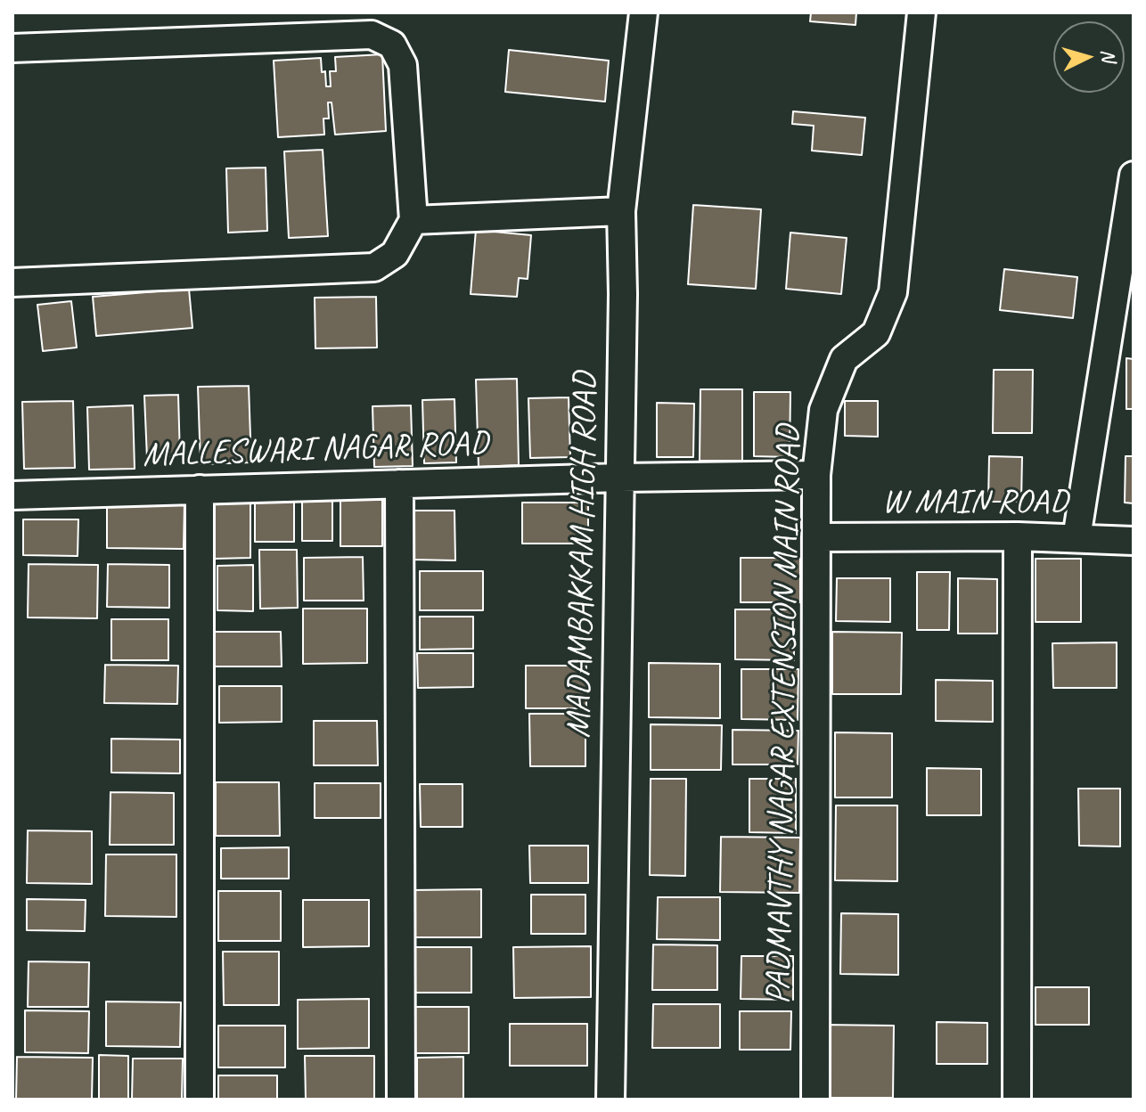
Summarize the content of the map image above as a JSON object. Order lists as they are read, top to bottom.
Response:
{
  "streets": {
    "street": [
      "MALLESWARI NAGAR ROAD",
      "W MAIN ROAD",
      "MADAMBAKKAM HIGH ROAD",
      "PADMAVTHY NAGAR EXTENSION MAIN ROAD"
    ]
  },
  "crossings": [
    ["MALLESWARI NAGAR ROAD", "MADAMBAKKAM HIGH ROAD"],
    ["MALLESWARI NAGAR ROAD", "PADMAVTHY NAGAR EXTENSION MAIN ROAD"],
    ["W MAIN ROAD", "PADMAVTHY NAGAR EXTENSION MAIN ROAD"]
  ],
  "north": "right"
}
